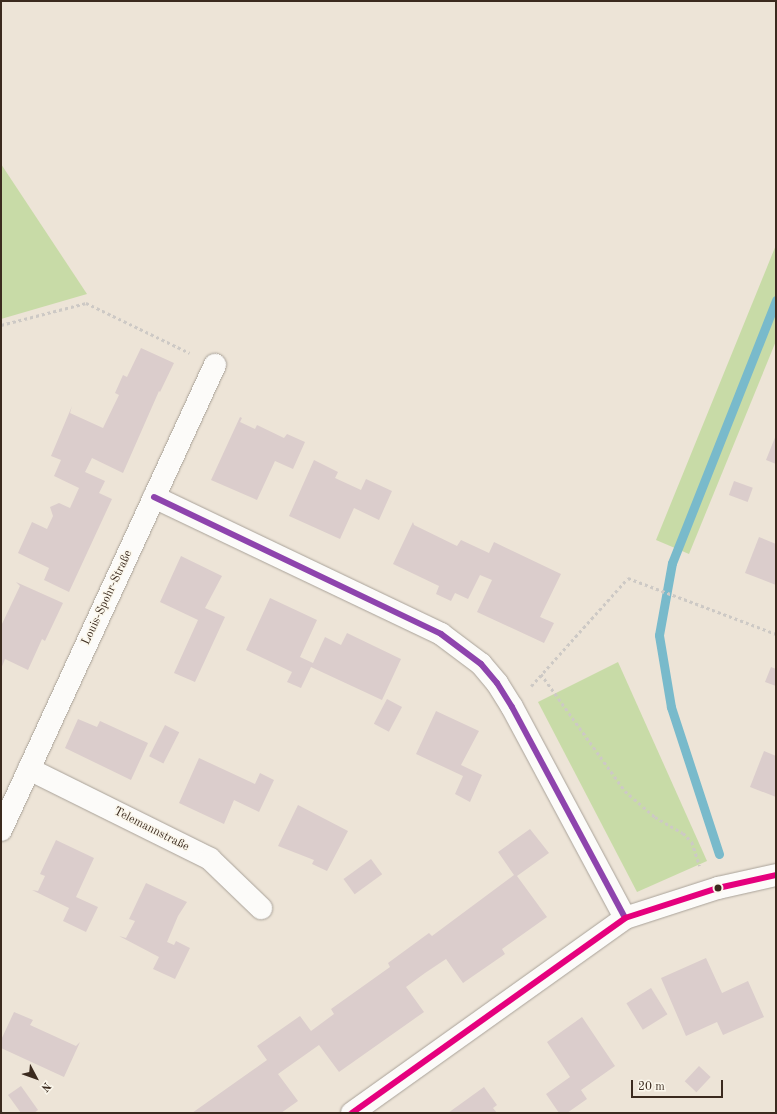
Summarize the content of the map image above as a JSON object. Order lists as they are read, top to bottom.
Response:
{
  "streets": {
    "street": ["Louis-Spohr-Straße", "Telemannstraße"]
  },
  "crossings": [
    ["Louis-Spohr-Straße", "Telemannstraße"]
  ],
  "scale_bar": "20 m",
  "north": "bottom right"
}
